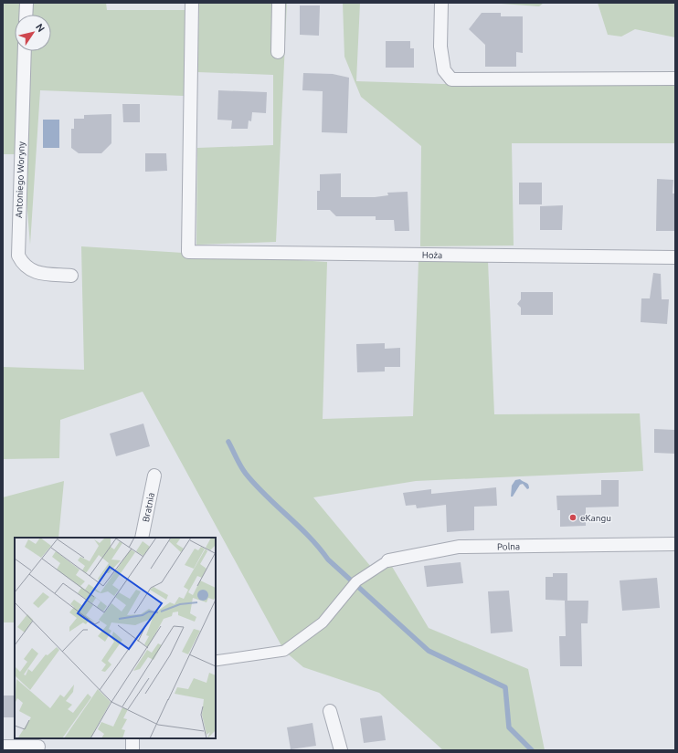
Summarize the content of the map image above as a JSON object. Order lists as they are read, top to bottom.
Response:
{
  "streets": {
    "street": [
      "Antoniego Woryny",
      "Hoża",
      "Bratnia",
      "Polna"
    ]
  },
  "places": ["eKangu"],
  "north": "top right"
}
